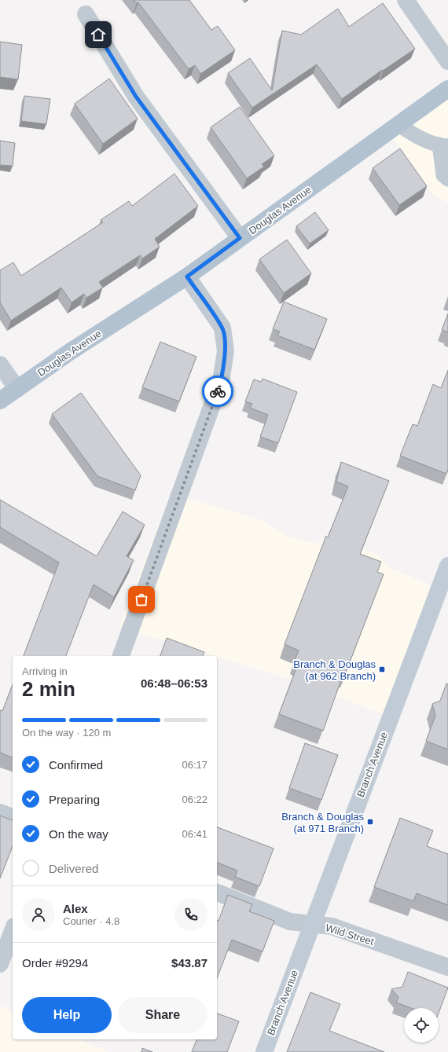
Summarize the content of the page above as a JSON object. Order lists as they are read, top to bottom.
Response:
{
  "streets": {
    "main road": ["Douglas Avenue", "Branch Avenue"],
    "street": ["Wild Street"]
  },
  "crossings": [
    ["Branch Avenue", "Wild Street"]
  ],
  "places": {
    "transit": ["Branch & Douglas (at 962 Branch)", "Branch & Douglas (at 971 Branch)"]
  },
  "page": {
    "heading": ["2 min", "Arriving in", "06:48–06:53"],
    "panel": [
      "Alex",
      "Courier · 4.8",
      "Order #9294",
      "$43.87"
    ],
    "bar": "On the way · 120 m",
    "list": [
      ["Confirmed", "06:17"],
      ["Preparing", "06:22"],
      ["On the way", "06:41"],
      "Delivered"
    ],
    "buttons": ["Help", "Share"]
  }
}
